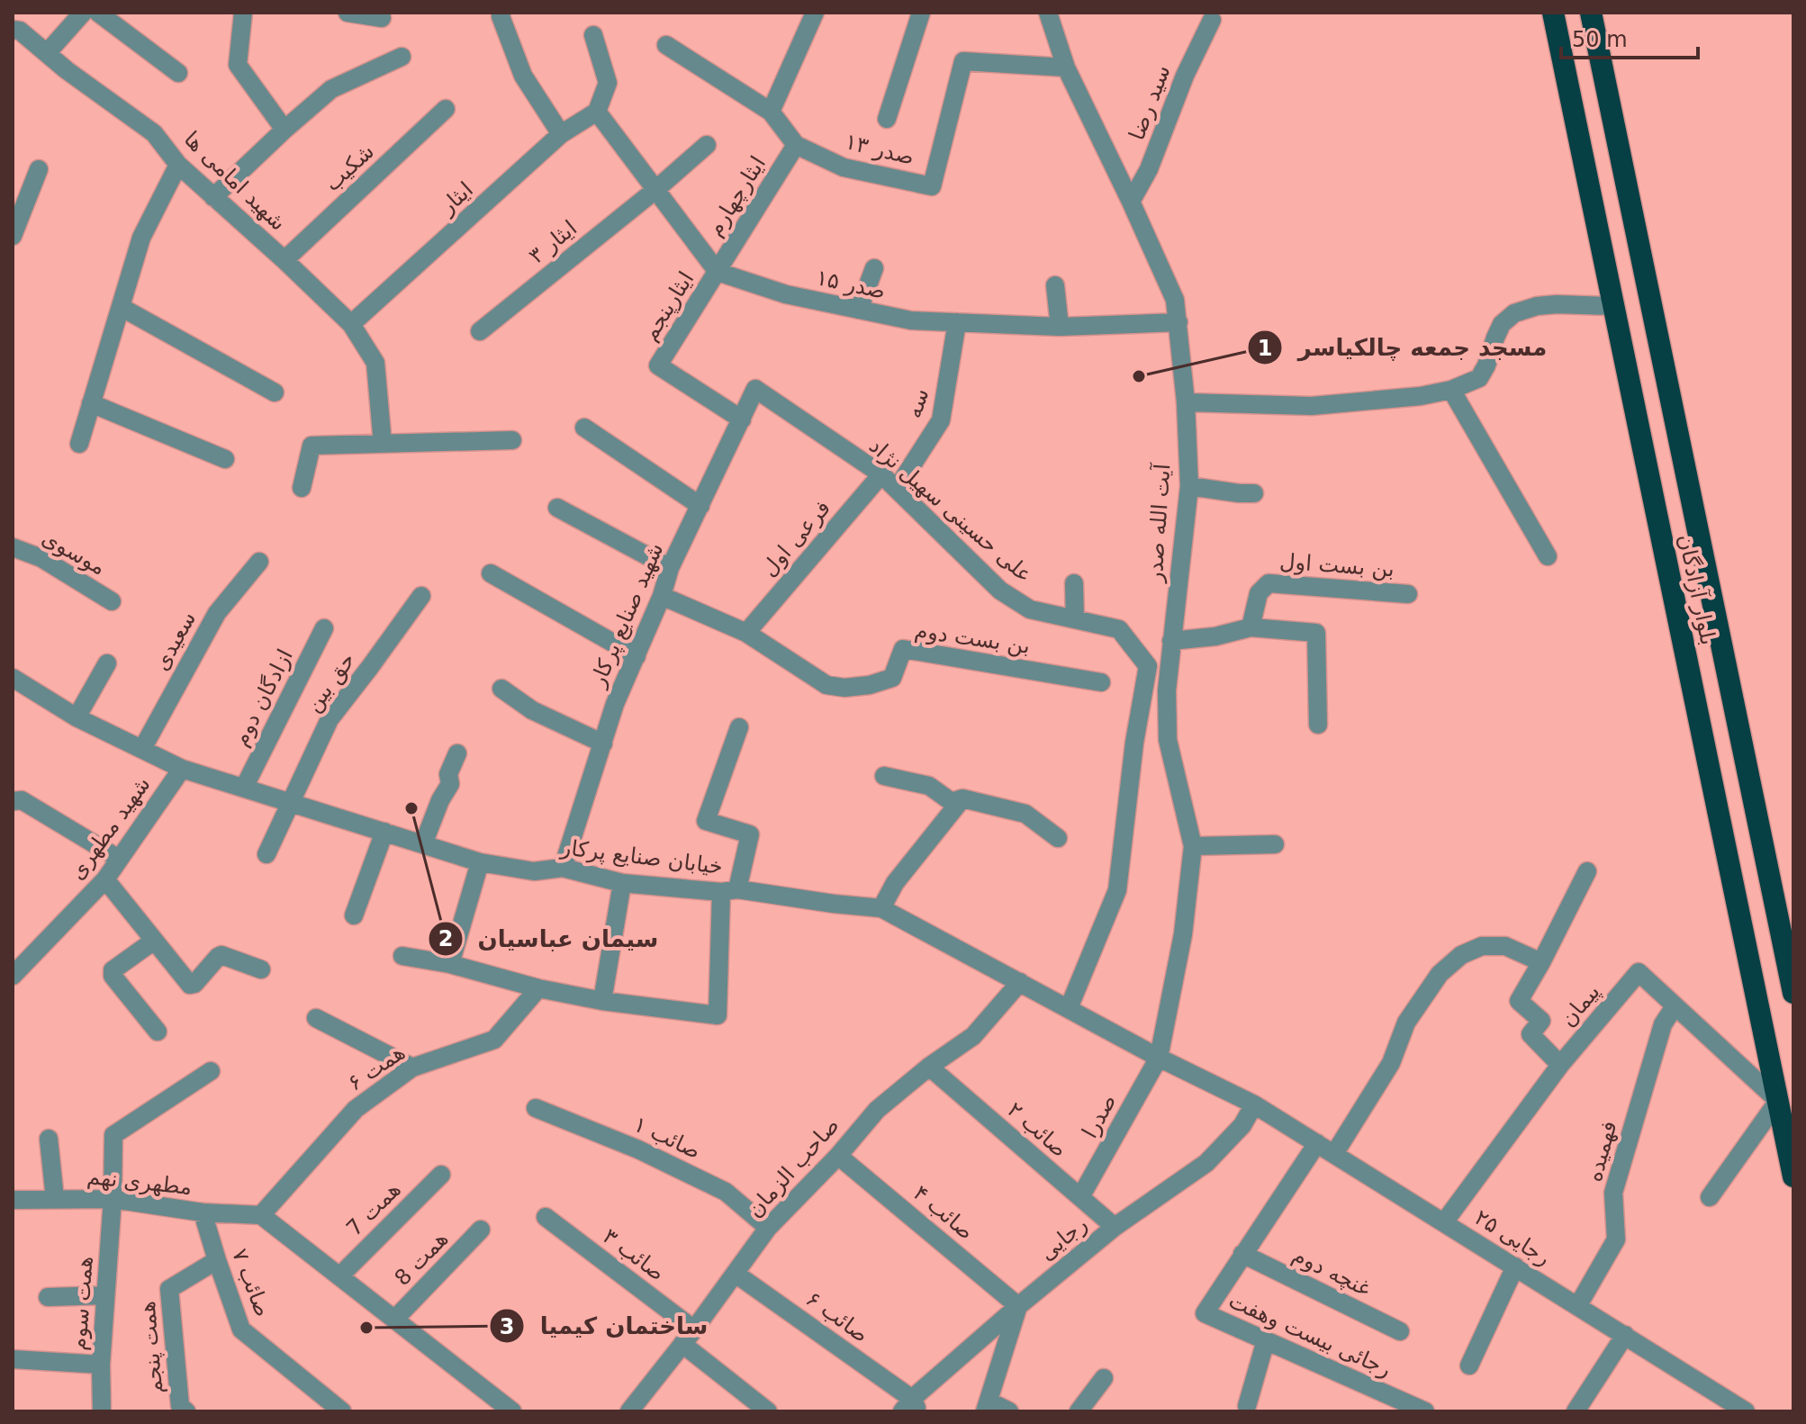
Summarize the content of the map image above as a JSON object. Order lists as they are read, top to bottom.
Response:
{
  "streets": {
    "highway": ["بلوار آزادگان"],
    "street": [
      "سید رضا",
      "صدر ۱۳",
      "شکیب",
      "شهید امامی ها",
      "ایثارچهارم",
      "ایثار",
      "ایثار ۳",
      "صدر ۱۵",
      "ایثارپنجم",
      "سه",
      "علی حسینی سهیل نژاد",
      "آیت الله صدر",
      "فرعی اول",
      "موسوی",
      "بن بست اول",
      "شهید صنایع پرکار",
      "بن بست دوم",
      "سعیدی",
      "حق بین",
      "ازادگان دوم",
      "شهید مطهری",
      "خیابان صنایع پرکار",
      "پیمان",
      "همت ۶",
      "صدرا",
      "صائب ۲",
      "صائب ۱",
      "فهمیده",
      "صاحب الزمان",
      "مطهری نهم",
      "همت 7",
      "صائب ۴",
      "رجایی ۲۵",
      "رجایی",
      "صائب ۳",
      "همت 8",
      "غنچه دوم",
      "صائب ۷",
      "همت سوم",
      "صائب ۶",
      "رجائی بیست وهفت",
      "همت پنجم"
    ]
  },
  "crossings": [
    ["سید رضا", "آیت الله صدر"],
    ["صدر ۱۳", "ایثارچهارم"],
    ["صدر ۱۳", "آیت الله صدر"],
    ["شکیب", "شهید امامی ها"],
    ["شهید امامی ها", "ایثار"],
    ["ایثارچهارم", "صدر ۱۵"],
    ["ایثارچهارم", "ایثارپنجم"],
    ["صدر ۱۵", "ایثارپنجم"],
    ["صدر ۱۵", "سه"],
    ["صدر ۱۵", "آیت الله صدر"],
    ["ایثارپنجم", "شهید صنایع پرکار"],
    ["سه", "علی حسینی سهیل نژاد"],
    ["علی حسینی سهیل نژاد", "فرعی اول"],
    ["علی حسینی سهیل نژاد", "شهید صنایع پرکار"],
    ["علی حسینی سهیل نژاد", "خیابان صنایع پرکار"],
    ["آیت الله صدر", "خیابان صنایع پرکار"],
    ["آیت الله صدر", "صدرا"],
    ["فرعی اول", "بن بست دوم"],
    ["بلوار آزادگان", "پیمان"],
    ["شهید صنایع پرکار", "بن بست دوم"],
    ["شهید صنایع پرکار", "خیابان صنایع پرکار"],
    ["سعیدی", "خیابان صنایع پرکار"],
    ["حق بین", "خیابان صنایع پرکار"],
    ["ازادگان دوم", "خیابان صنایع پرکار"],
    ["شهید مطهری", "خیابان صنایع پرکار"],
    ["خیابان صنایع پرکار", "صدرا"],
    ["خیابان صنایع پرکار", "صاحب الزمان"],
    ["خیابان صنایع پرکار", "رجایی ۲۵"],
    ["خیابان صنایع پرکار", "رجایی"],
    ["پیمان", "فهمیده"],
    ["پیمان", "رجایی ۲۵"],
    ["همت ۶", "مطهری نهم"],
    ["صدرا", "صائب ۲"],
    ["صائب ۲", "صاحب الزمان"],
    ["صائب ۲", "رجایی"],
    ["صائب ۱", "صاحب الزمان"],
    ["فهمیده", "رجایی ۲۵"],
    ["صاحب الزمان", "صائب ۴"],
    ["صاحب الزمان", "صائب ۳"],
    ["صاحب الزمان", "صائب ۶"],
    ["مطهری نهم", "صائب ۷"],
    ["مطهری نهم", "همت سوم"],
    ["صائب ۴", "رجایی"],
    ["رجایی ۲۵", "رجایی"],
    ["رجایی ۲۵", "رجائی بیست وهفت"],
    ["رجایی", "صائب ۶"],
    ["غنچه دوم", "رجائی بیست وهفت"],
    ["صائب ۷", "همت پنجم"]
  ],
  "places": ["مسجد جمعه چالکیاسر", "سیمان عباسیان", "ساختمان کیمیا"],
  "scale_bar": "50 m"
}
